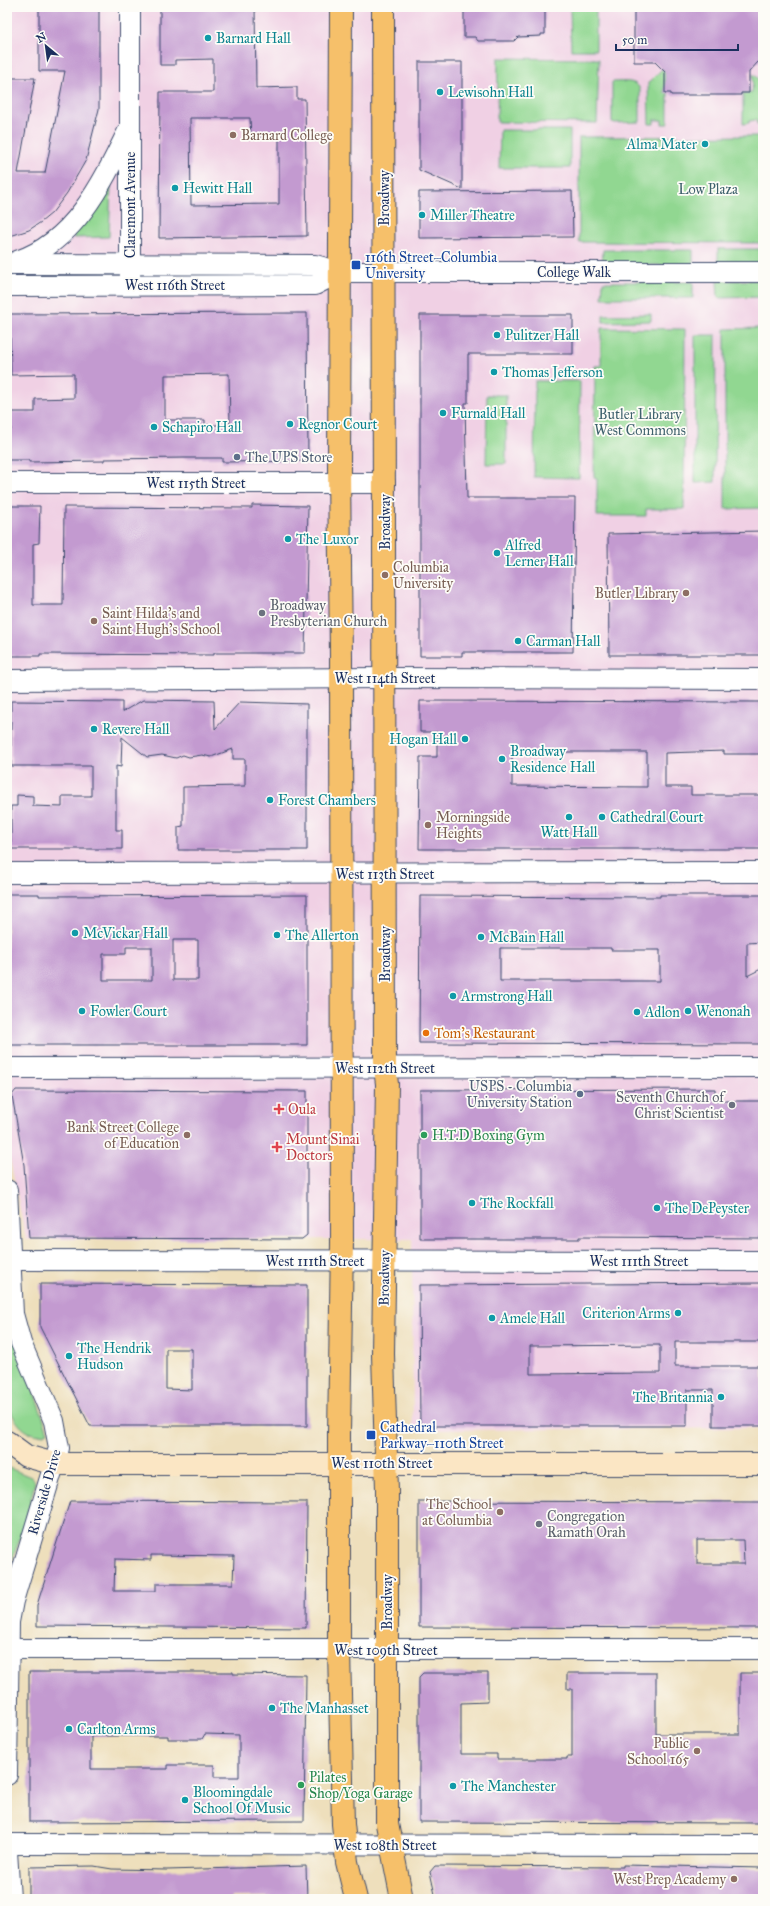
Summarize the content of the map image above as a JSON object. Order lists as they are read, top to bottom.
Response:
{
  "streets": {
    "main road": ["Broadway", "West 110th Street"],
    "street": [
      "Claremont Avenue",
      "College Walk",
      "West 116th Street",
      "West 115th Street",
      "West 114th Street",
      "West 113th Street",
      "West 112th Street",
      "West 111th Street",
      "Riverside Drive",
      "West 109th Street",
      "West 108th Street"
    ]
  },
  "crossings": [
    ["Broadway", "College Walk"],
    ["Broadway", "West 116th Street"],
    ["Broadway", "West 115th Street"],
    ["Broadway", "West 114th Street"],
    ["Broadway", "West 113th Street"],
    ["Broadway", "West 112th Street"],
    ["Broadway", "West 111th Street"],
    ["Broadway", "West 110th Street"],
    ["Broadway", "West 109th Street"],
    ["Broadway", "West 108th Street"],
    ["Claremont Avenue", "West 116th Street"],
    ["College Walk", "West 116th Street"],
    ["West 111th Street", "Riverside Drive"],
    ["West 110th Street", "Riverside Drive"],
    ["Riverside Drive", "West 109th Street"]
  ],
  "parks": ["Low Plaza", "Butler Library West Commons"],
  "places": {
    "other": [
      "Barnard Hall",
      "Lewisohn Hall",
      "Barnard College",
      "Alma Mater",
      "Hewitt Hall",
      "Miller Theatre",
      "Pulitzer Hall",
      "Thomas Jefferson",
      "Furnald Hall",
      "Regnor Court",
      "Schapiro Hall",
      "The UPS Store",
      "The Luxor",
      "Alfred Lerner Hall",
      "Columbia University",
      "Butler Library",
      "Broadway Presbyterian Church",
      "Saint Hilda's and Saint Hugh's School",
      "Carman Hall",
      "Revere Hall",
      "Hogan Hall",
      "Broadway Residence Hall",
      "Forest Chambers",
      "Watt Hall",
      "Cathedral Court",
      "Morningside Heights",
      "McVickar Hall",
      "The Allerton",
      "McBain Hall",
      "Armstrong Hall",
      "Fowler Court",
      "Wenonah",
      "Adlon",
      "Tom's Restaurant",
      "USPS - Columbia University Station",
      "Seventh Church of Christ Scientist",
      "Bank Street College of Education",
      "H.T.D Boxing Gym",
      "The Rockfall",
      "The DePeyster",
      "Criterion Arms",
      "Amele Hall",
      "The Hendrik Hudson",
      "The Britannia",
      "The School at Columbia",
      "Congregation Ramath Orah",
      "The Manhasset",
      "Carlton Arms",
      "Public School 165",
      "Pilates Shop/Yoga Garage",
      "The Manchester",
      "Bloomingdale School Of Music",
      "West Prep Academy"
    ],
    "transit": ["116th Street–Columbia University", "Cathedral Parkway–110th Street"],
    "health": ["Oula", "Mount Sinai Doctors"]
  },
  "scale_bar": "50 m",
  "north": "top left"
}
